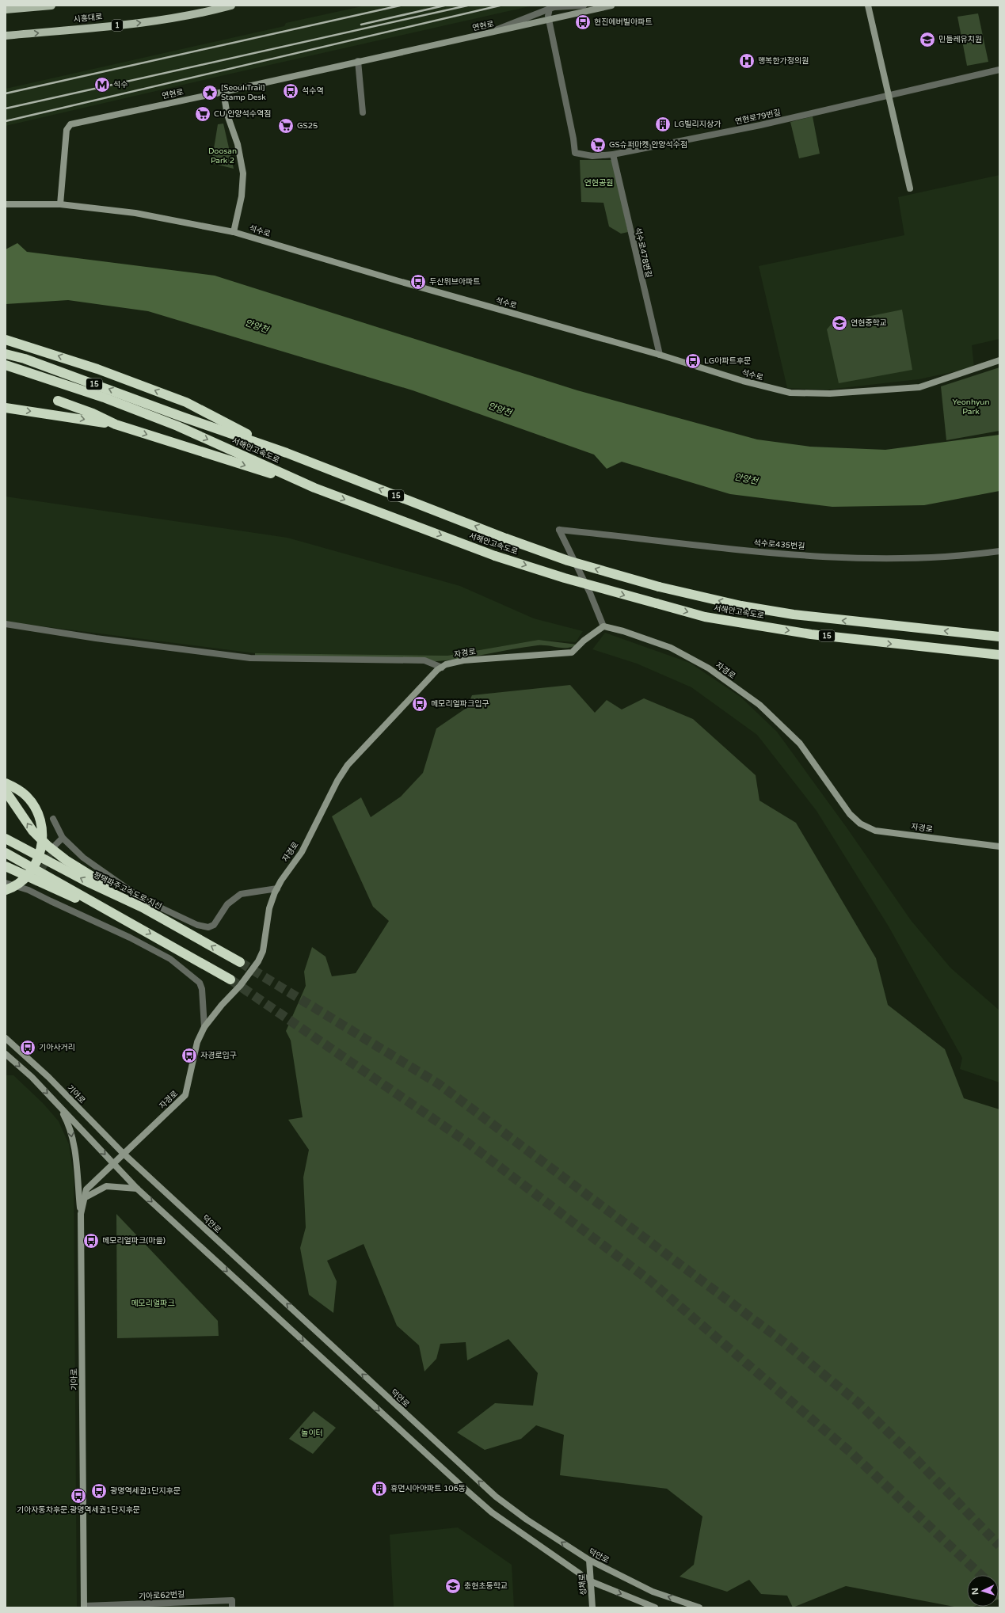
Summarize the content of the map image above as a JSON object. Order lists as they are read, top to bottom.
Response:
{
  "streets": {
    "highway": ["15", "서해안고속도로", "평택파주고속도로 지선"],
    "main road": ["시흥대로", "1"],
    "street": [
      "연현로",
      "연현로79번길",
      "석수로",
      "석수로478번길",
      "석수로435번길",
      "자경로",
      "기아로",
      "덕안로",
      "성채로",
      "기아로62번길"
    ]
  },
  "crossings": [
    ["연현로", "연현로79번길"],
    ["연현로", "석수로"],
    ["연현로79번길", "석수로478번길"],
    ["석수로", "석수로478번길"],
    ["석수로435번길", "자경로"],
    ["자경로", "기아로"],
    ["자경로", "덕안로"],
    ["기아로", "덕안로"],
    ["기아로", "기아로62번길"],
    ["덕안로", "성채로"]
  ],
  "one_way": ["시흥대로"],
  "water": ["안양천"],
  "parks": [
    "Doosan Park 2",
    "연현공원",
    "Yeonhyun Park",
    "메모리얼파크",
    "놀이터"
  ],
  "places": {
    "bus stop": [
      "현진에버빌아파트",
      "석수역",
      "두산위브아파트",
      "LG아파트후문",
      "메모리얼파크입구",
      "기아사거리",
      "자경로입구",
      "메모리얼파크(마을)",
      "광명역세권1단지후문",
      "기아자동차후문.광명역세권1단지후문"
    ],
    "school or university": ["민들레유치원", "연현중학교", "충현초등학교"],
    "hospital": ["행복한가정의원"],
    "metro station": ["석수"],
    "place": ["[Seoul Trail] Stamp Desk"],
    "supermarket": ["CU 안양석수역점", "GS25", "GS슈퍼마켓 안양석수점"],
    "building": ["LG빌리지상가", "휴먼시아아파트 106동"]
  },
  "north": "left"
}
